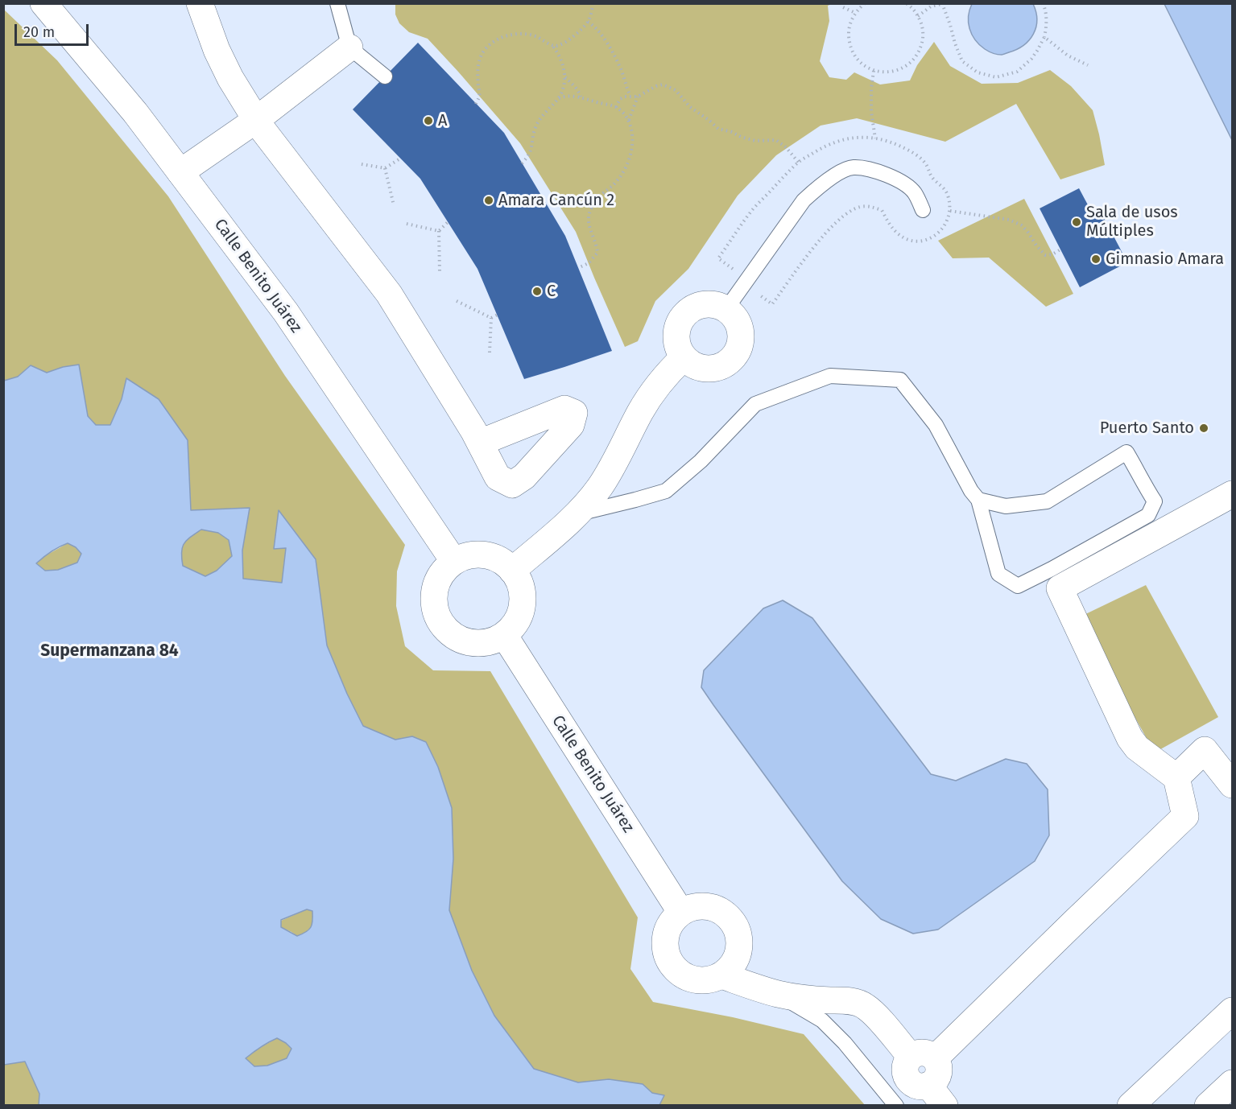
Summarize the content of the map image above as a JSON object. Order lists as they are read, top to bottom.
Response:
{
  "streets": {
    "street": ["Calle Benito Juárez"]
  },
  "districts": ["Supermanzana 84"],
  "places": [
    "A",
    "Amara Cancún 2",
    "Sala de usos Múltiples",
    "Gimnasio Amara",
    "C",
    "Puerto Santo"
  ],
  "scale_bar": "20 m"
}
